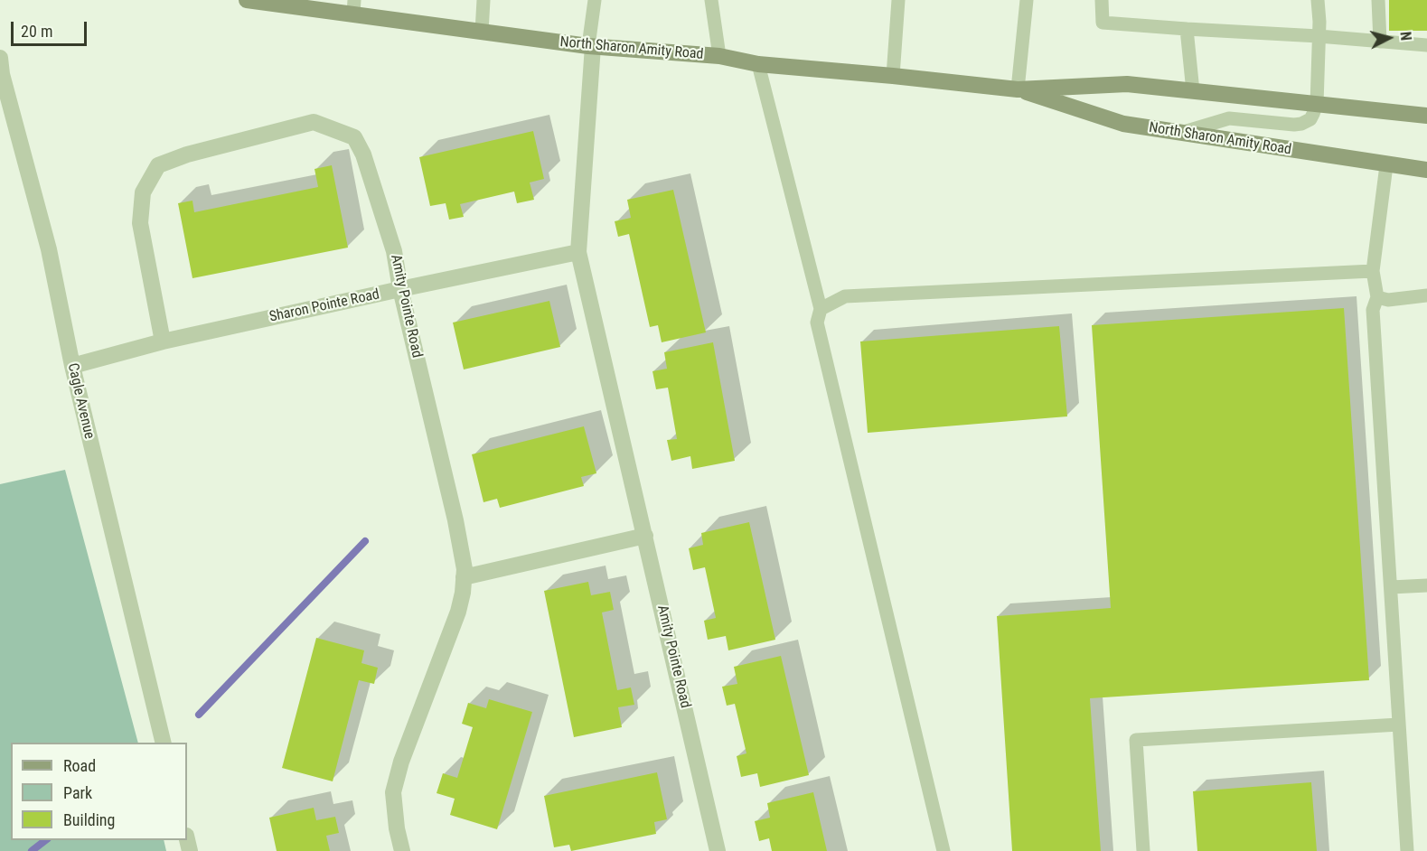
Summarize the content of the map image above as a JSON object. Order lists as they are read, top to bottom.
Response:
{
  "streets": {
    "main road": ["North Sharon Amity Road"],
    "street": ["Sharon Pointe Road", "Amity Pointe Road", "Cagle Avenue"]
  },
  "crossings": [
    ["North Sharon Amity Road", "Amity Pointe Road"],
    ["Sharon Pointe Road", "Amity Pointe Road"],
    ["Sharon Pointe Road", "Cagle Avenue"]
  ],
  "legend": ["Road", "Park", "Building"],
  "scale_bar": "20 m",
  "north": "right"
}
